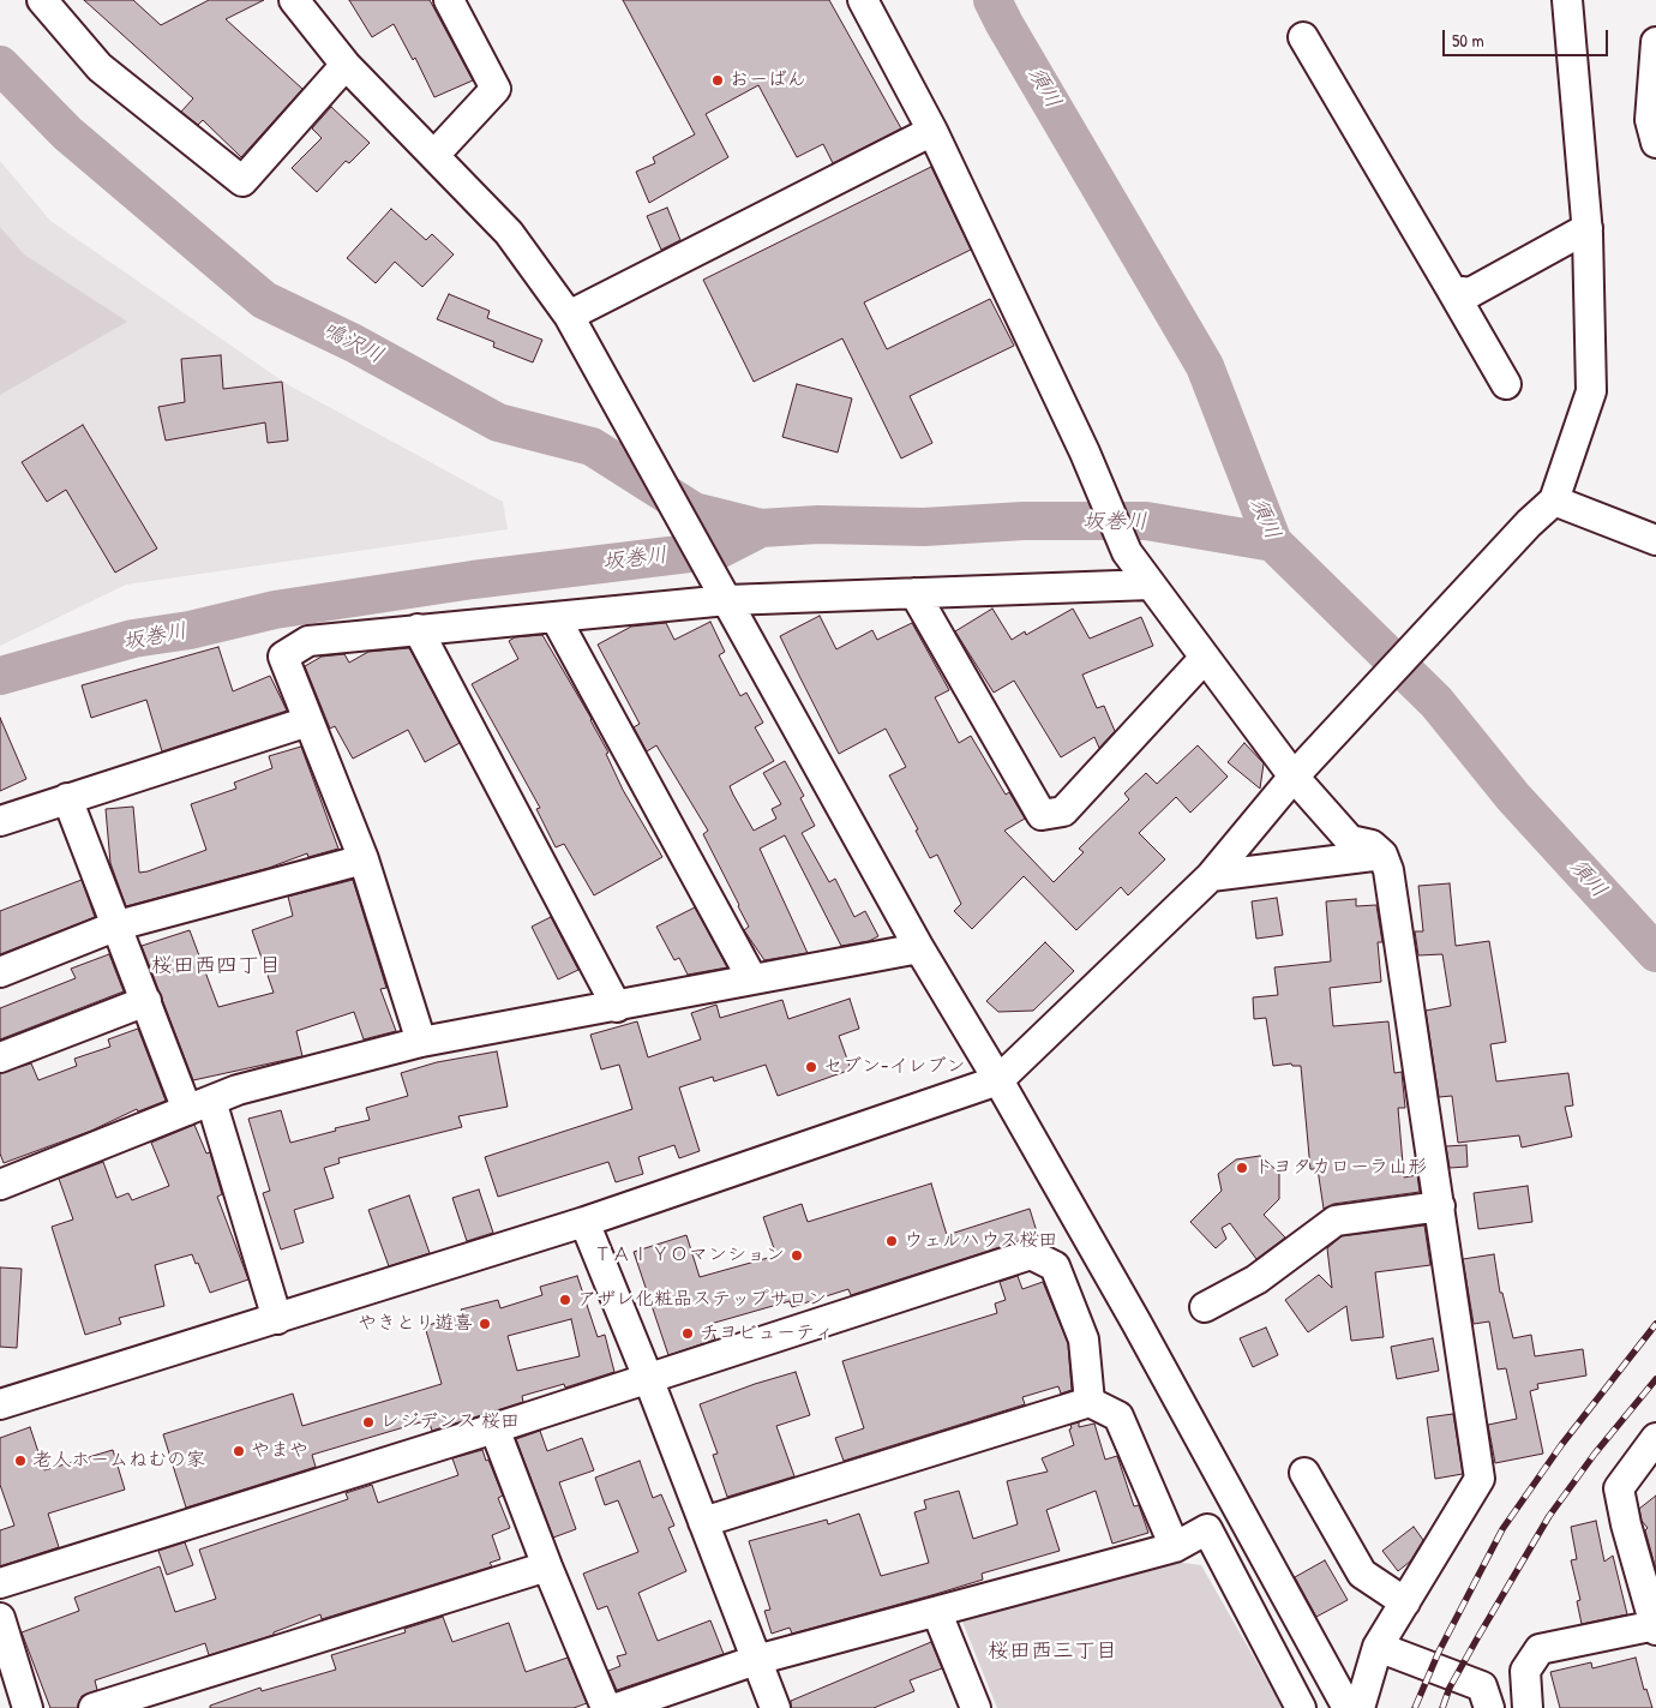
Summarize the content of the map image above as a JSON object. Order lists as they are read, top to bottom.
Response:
{
  "districts": ["桜田西四丁目", "桜田西三丁目"],
  "water": ["須川", "鳴沢川", "坂巻川"],
  "places": [
    "おーばん",
    "セブン-イレブン",
    "トヨタカローラ山形",
    "ウェルハウス桜田",
    "ＴＡＩＹＯマンション",
    "アザレ化粧品ステップサロン",
    "やきとり遊喜",
    "チヨビューティ",
    "レジデンス 桜田",
    "やまや",
    "老人ホームねむの家"
  ],
  "scale_bar": "50 m"
}
